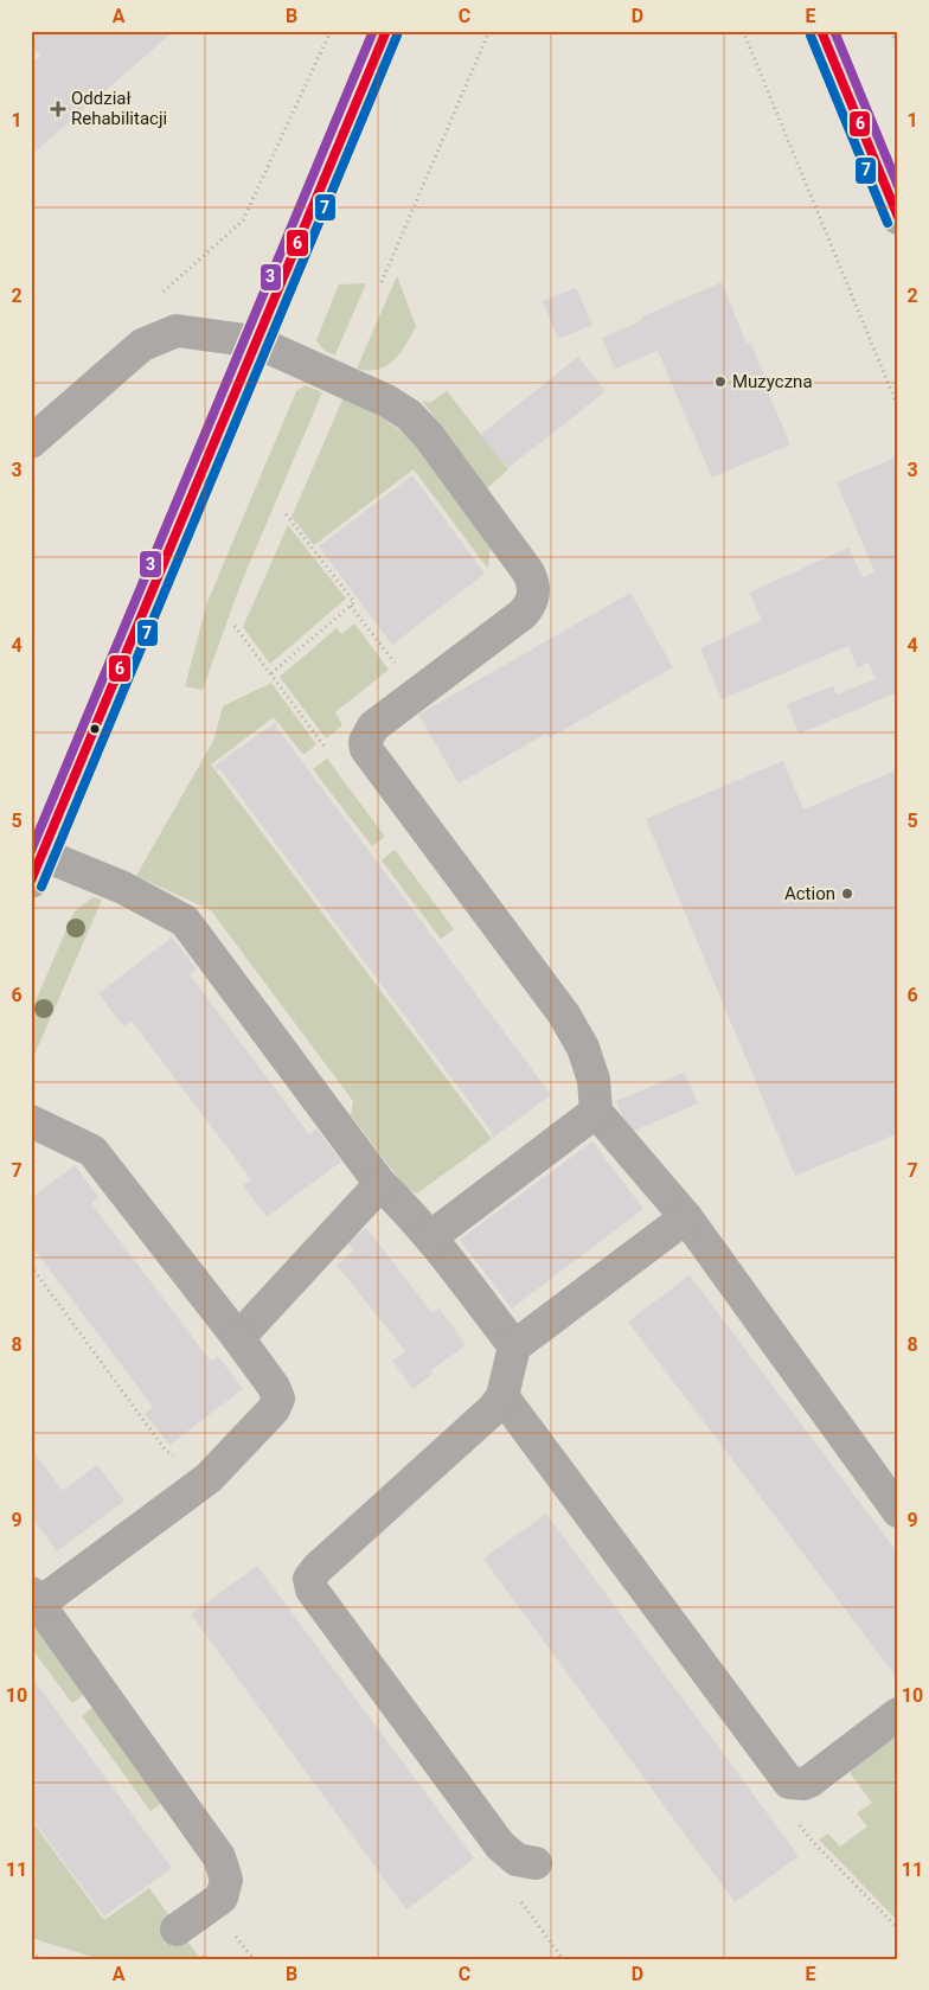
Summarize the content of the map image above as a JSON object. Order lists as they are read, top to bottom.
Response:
{
  "places": {
    "health": ["Oddział Rehabilitacji"],
    "other": ["Muzyczna", "Action"]
  },
  "lines": ["transit line 6", "transit line 3", "transit line 7"],
  "grid": {
    "columns": [
      "A",
      "B",
      "C",
      "D",
      "E"
    ],
    "rows": [
      "1",
      "2",
      "3",
      "4",
      "5",
      "6",
      "7",
      "8",
      "9",
      "10",
      "11"
    ]
  }
}
